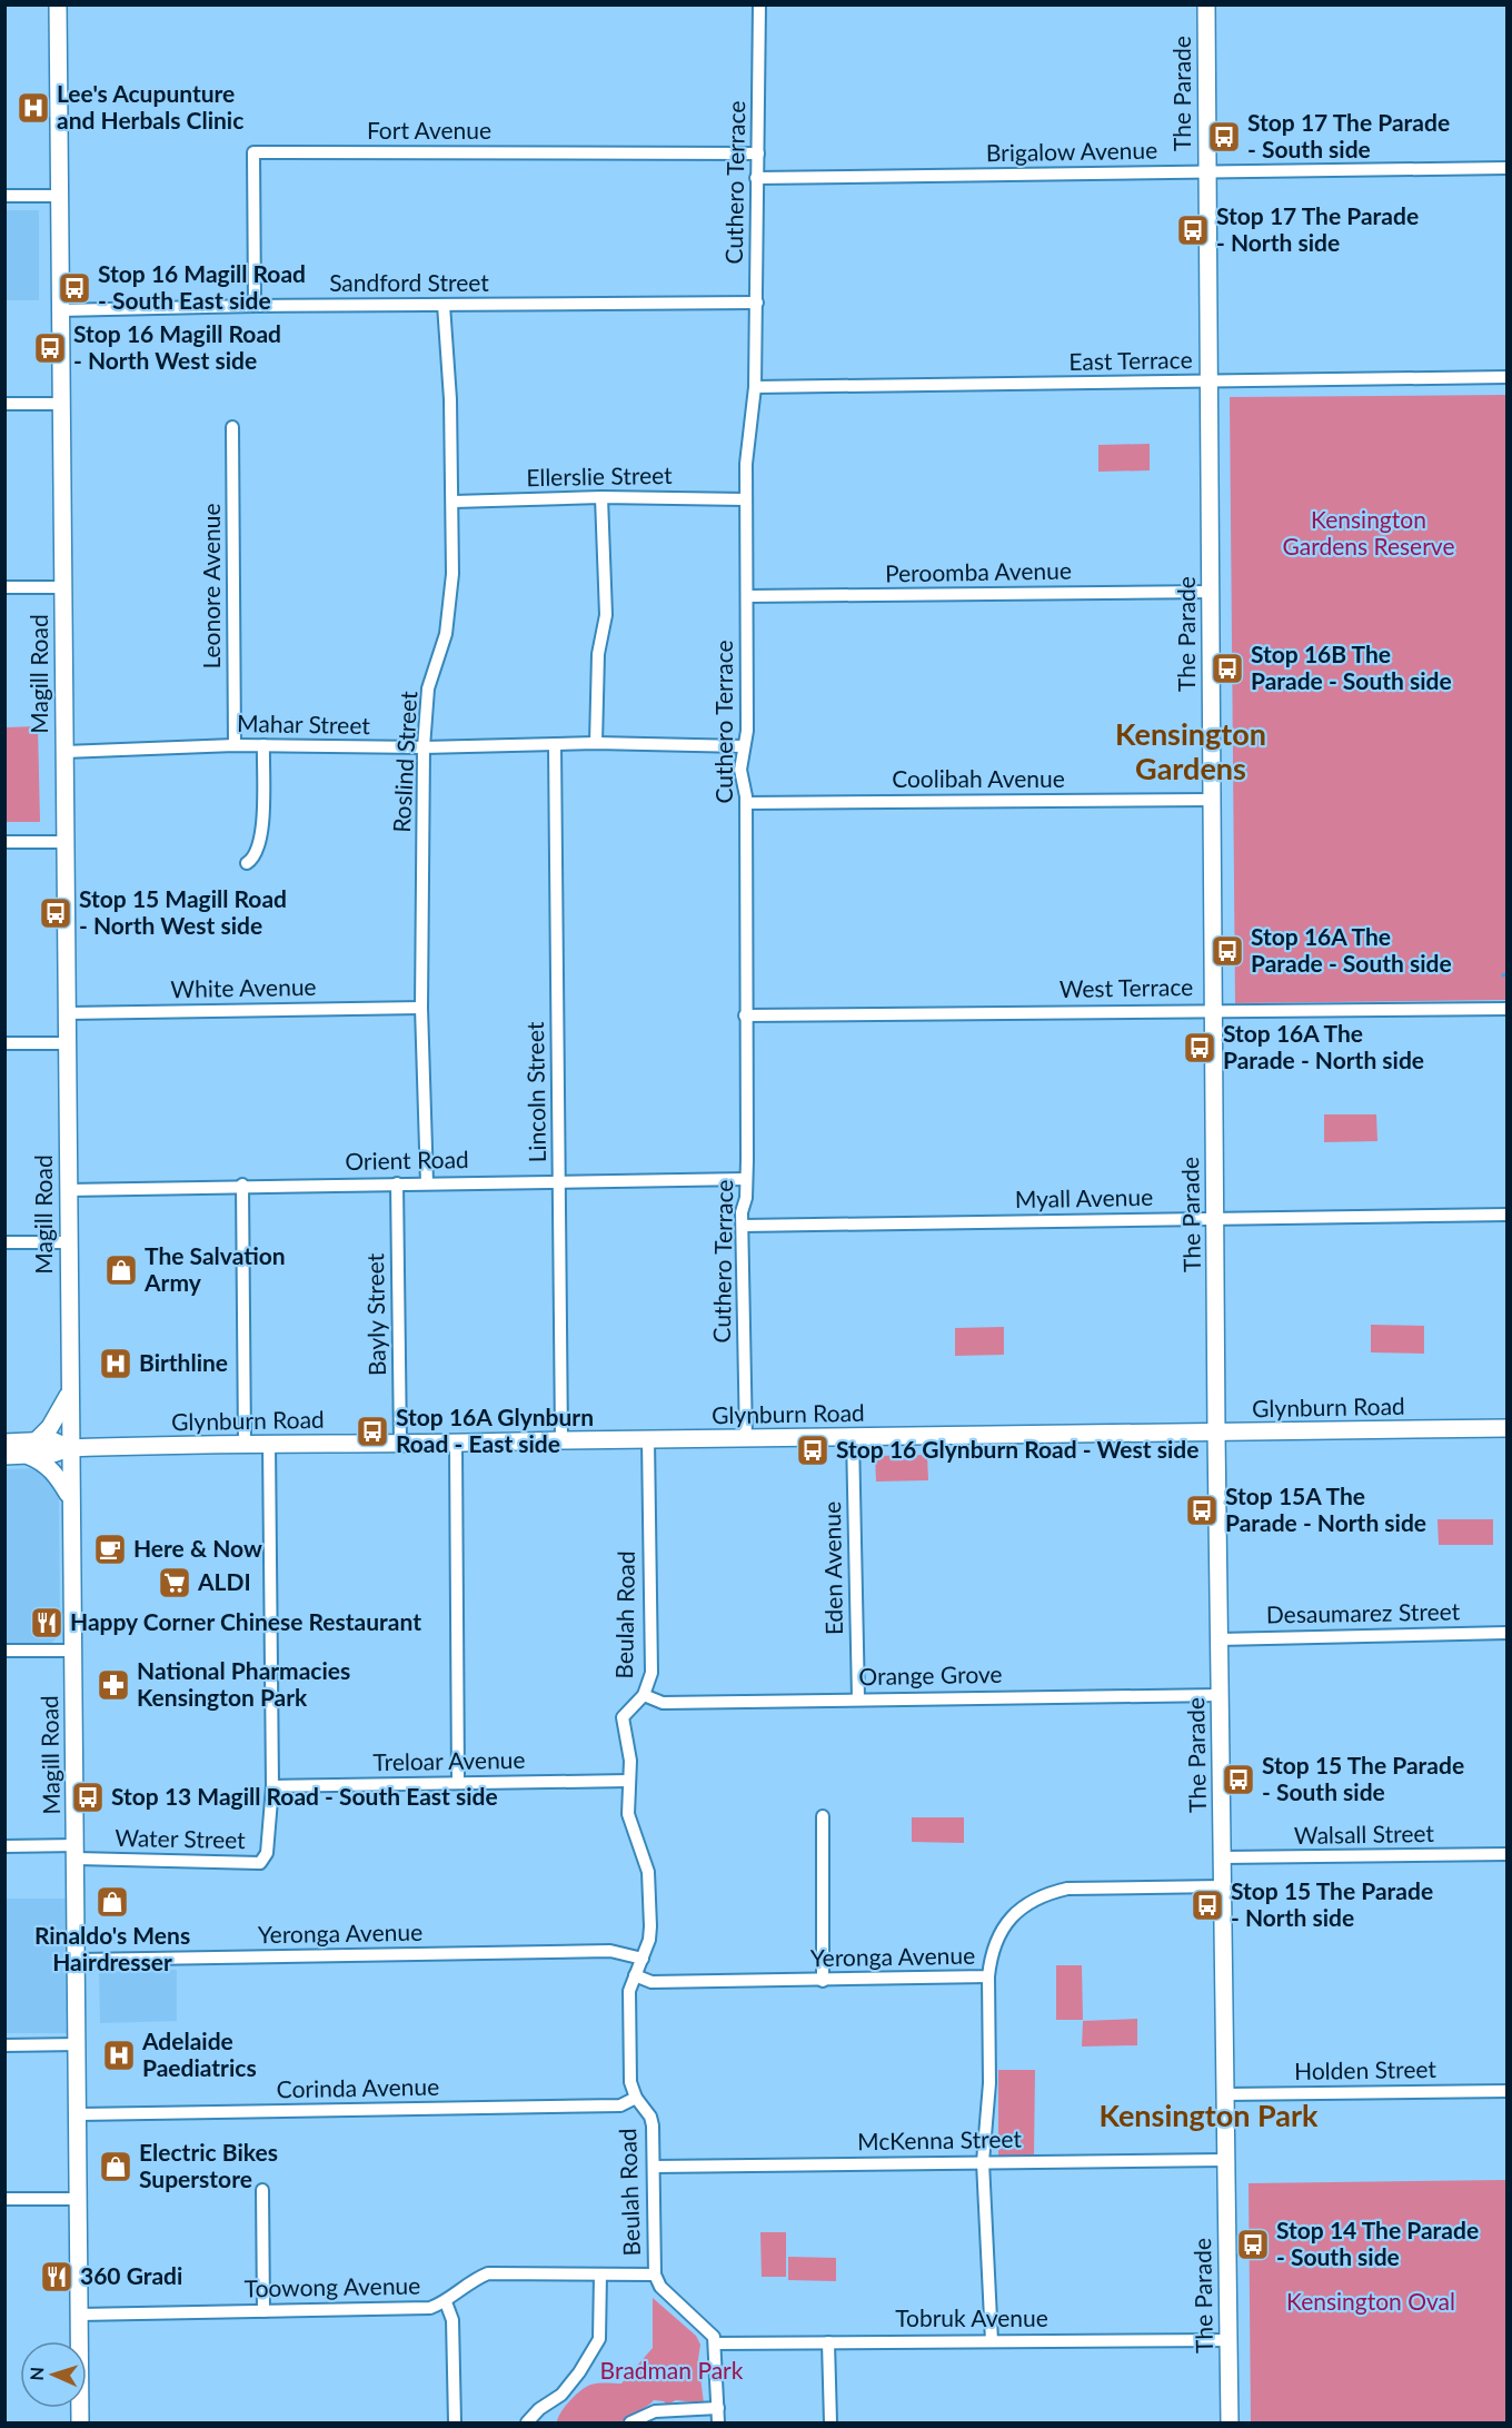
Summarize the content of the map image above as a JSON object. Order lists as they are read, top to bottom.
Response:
{
  "streets": {
    "main road": ["The Parade", "Magill Road", "Glynburn Road"],
    "street": [
      "Fort Avenue",
      "Brigalow Avenue",
      "Cuthero Terrace",
      "Sandford Street",
      "East Terrace",
      "Ellerslie Street",
      "Peroomba Avenue",
      "Leonore Avenue",
      "Mahar Street",
      "Roslind Street",
      "Coolibah Avenue",
      "White Avenue",
      "West Terrace",
      "Lincoln Street",
      "Orient Road",
      "Myall Avenue",
      "Bayly Street",
      "Eden Avenue",
      "Desaumarez Street",
      "Beulah Road",
      "Orange Grove",
      "Treloar Avenue",
      "Walsall Street",
      "Water Street",
      "Yeronga Avenue",
      "Holden Street",
      "Corinda Avenue",
      "McKenna Street",
      "Toowong Avenue",
      "Tobruk Avenue"
    ]
  },
  "crossings": [
    ["The Parade", "Brigalow Avenue"],
    ["The Parade", "East Terrace"],
    ["The Parade", "Peroomba Avenue"],
    ["The Parade", "Coolibah Avenue"],
    ["The Parade", "West Terrace"],
    ["The Parade", "Myall Avenue"],
    ["The Parade", "Glynburn Road"],
    ["The Parade", "Desaumarez Street"],
    ["The Parade", "Orange Grove"],
    ["The Parade", "Walsall Street"],
    ["The Parade", "Yeronga Avenue"],
    ["The Parade", "Holden Street"],
    ["The Parade", "McKenna Street"],
    ["The Parade", "Tobruk Avenue"],
    ["Fort Avenue", "Cuthero Terrace"],
    ["Fort Avenue", "Sandford Street"],
    ["Brigalow Avenue", "Cuthero Terrace"],
    ["Cuthero Terrace", "Sandford Street"],
    ["Cuthero Terrace", "East Terrace"],
    ["Cuthero Terrace", "Ellerslie Street"],
    ["Cuthero Terrace", "Peroomba Avenue"],
    ["Cuthero Terrace", "Mahar Street"],
    ["Cuthero Terrace", "Coolibah Avenue"],
    ["Cuthero Terrace", "West Terrace"],
    ["Cuthero Terrace", "Orient Road"],
    ["Cuthero Terrace", "Myall Avenue"],
    ["Cuthero Terrace", "Glynburn Road"],
    ["Sandford Street", "Magill Road"],
    ["Sandford Street", "Roslind Street"],
    ["Ellerslie Street", "Roslind Street"],
    ["Leonore Avenue", "Mahar Street"],
    ["Magill Road", "Mahar Street"],
    ["Magill Road", "White Avenue"],
    ["Magill Road", "Orient Road"],
    ["Magill Road", "Glynburn Road"],
    ["Magill Road", "Water Street"],
    ["Magill Road", "Yeronga Avenue"],
    ["Magill Road", "Corinda Avenue"],
    ["Magill Road", "Toowong Avenue"],
    ["Mahar Street", "Roslind Street"],
    ["Mahar Street", "Lincoln Street"],
    ["Roslind Street", "White Avenue"],
    ["Roslind Street", "Orient Road"],
    ["Lincoln Street", "Orient Road"],
    ["Lincoln Street", "Glynburn Road"],
    ["Orient Road", "Bayly Street"],
    ["Bayly Street", "Glynburn Road"],
    ["Glynburn Road", "Eden Avenue"],
    ["Glynburn Road", "Beulah Road"],
    ["Glynburn Road", "Water Street"],
    ["Eden Avenue", "Orange Grove"],
    ["Beulah Road", "Orange Grove"],
    ["Beulah Road", "Treloar Avenue"],
    ["Beulah Road", "Yeronga Avenue"],
    ["Beulah Road", "Corinda Avenue"],
    ["Beulah Road", "McKenna Street"],
    ["Beulah Road", "Toowong Avenue"],
    ["Beulah Road", "Tobruk Avenue"],
    ["Treloar Avenue", "Water Street"]
  ],
  "districts": ["Kensington Gardens", "Kensington Park"],
  "parks": ["Kensington Gardens Reserve", "Kensington Oval", "Bradman Park"],
  "places": {
    "hospital": ["Lee's Acupunture and Herbals Clinic", "Birthline", "Adelaide Paediatrics"],
    "bus stop": [
      "Stop 17 The Parade - South side",
      "Stop 17 The Parade - North side",
      "Stop 16 Magill Road - South East side",
      "Stop 16 Magill Road - North West side",
      "Stop 16B The Parade - South side",
      "Stop 15 Magill Road - North West side",
      "Stop 16A The Parade - South side",
      "Stop 16A The Parade - North side",
      "Stop 16A Glynburn Road - East side",
      "Stop 16 Glynburn Road - West side",
      "Stop 15A The Parade - North side",
      "Stop 15 The Parade - South side",
      "Stop 13 Magill Road - South East side",
      "Stop 15 The Parade - North side",
      "Stop 14 The Parade - South side"
    ],
    "shop": ["The Salvation Army", "Rinaldo's Mens Hairdresser", "Electric Bikes Superstore"],
    "cafe": ["Here & Now"],
    "supermarket": ["ALDI"],
    "restaurant": ["Happy Corner Chinese Restaurant", "360 Gradi"],
    "pharmacy": ["National Pharmacies Kensington Park"]
  },
  "north": "left"
}
